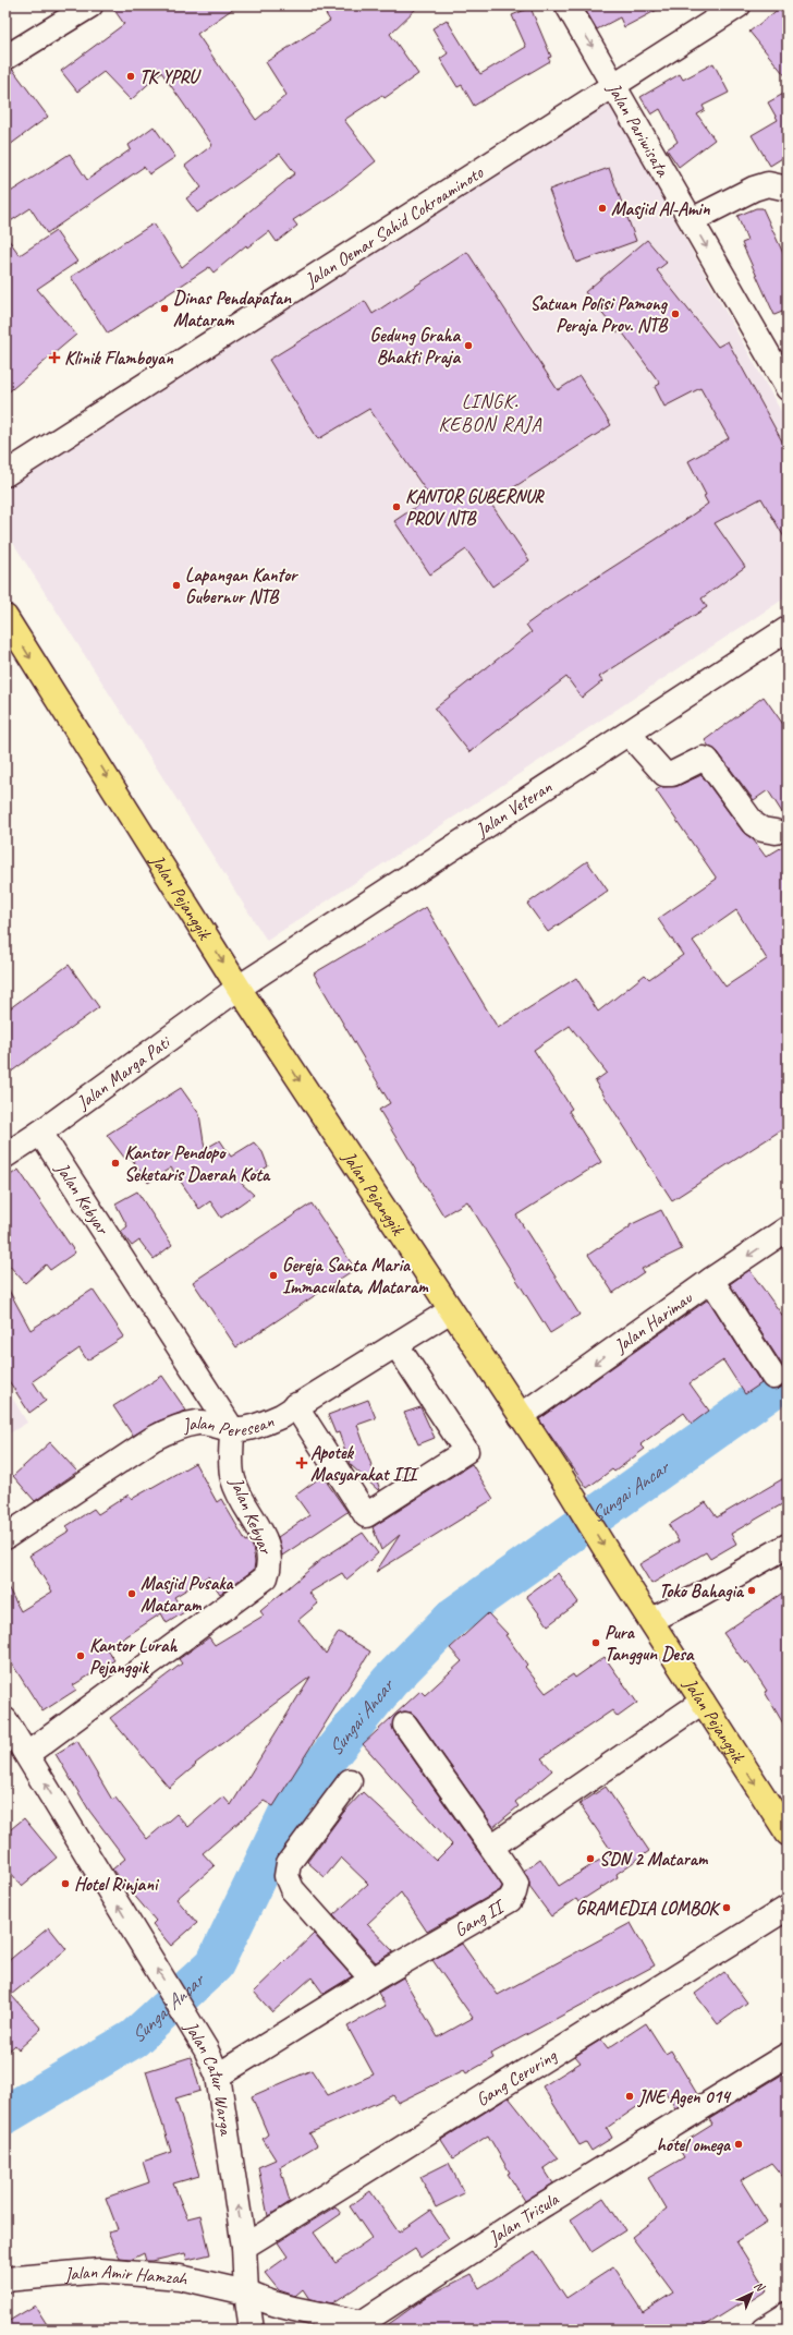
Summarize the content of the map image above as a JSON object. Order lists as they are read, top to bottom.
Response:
{
  "streets": {
    "main road": ["Jalan Pejanggik"],
    "street": [
      "Jalan Pariwisata",
      "Jalan Oemar Sahid Cokroaminoto",
      "Jalan Veteran",
      "Jalan Marga Pati",
      "Jalan Kebyar",
      "Jalan Harimau",
      "Jalan Peresean",
      "Gang II",
      "Gang Ceruring",
      "Jalan Catur Warga",
      "Jalan Trisula",
      "Jalan Amir Hamzah"
    ]
  },
  "crossings": [
    ["Jalan Pariwisata", "Jalan Oemar Sahid Cokroaminoto"],
    ["Jalan Veteran", "Jalan Pejanggik"],
    ["Jalan Veteran", "Jalan Marga Pati"],
    ["Jalan Pejanggik", "Jalan Marga Pati"],
    ["Jalan Pejanggik", "Jalan Harimau"],
    ["Jalan Pejanggik", "Jalan Peresean"],
    ["Jalan Marga Pati", "Jalan Kebyar"],
    ["Jalan Kebyar", "Jalan Peresean"],
    ["Jalan Kebyar", "Jalan Catur Warga"],
    ["Gang II", "Jalan Catur Warga"],
    ["Gang Ceruring", "Jalan Catur Warga"],
    ["Jalan Catur Warga", "Jalan Trisula"],
    ["Jalan Catur Warga", "Jalan Amir Hamzah"],
    ["Jalan Trisula", "Jalan Amir Hamzah"]
  ],
  "one_way": [
    "Jalan Pariwisata",
    "Jalan Pejanggik",
    "Jalan Harimau",
    "Jalan Catur Warga"
  ],
  "districts": ["LINGK. KEBON RAJA"],
  "water": ["Sungai Ancar"],
  "places": {
    "other": [
      "TK YPRU",
      "Masjid Al-Amin",
      "Dinas Pendapatan Mataram",
      "Satuan Polisi Pamong Peraja Prov. NTB",
      "Gedung Graha Bhakti Praja",
      "KANTOR GUBERNUR PROV NTB",
      "Lapangan Kantor Gubernur NTB",
      "Kantor Pendopo Seketaris Daerah Kota",
      "Gereja Santa Maria Immaculata, Mataram",
      "Toko Bahagia",
      "Masjid Pusaka Mataram",
      "Pura Tanggun Desa",
      "Kantor Lurah Pejanggik",
      "SDN 2 Mataram",
      "Hotel Rinjani",
      "GRAMEDIA LOMBOK",
      "JNE Agen 014",
      "hotel omega"
    ],
    "health": ["Klinik Flamboyan", "Apotek Masyarakat III"]
  },
  "north": "top right"
}
